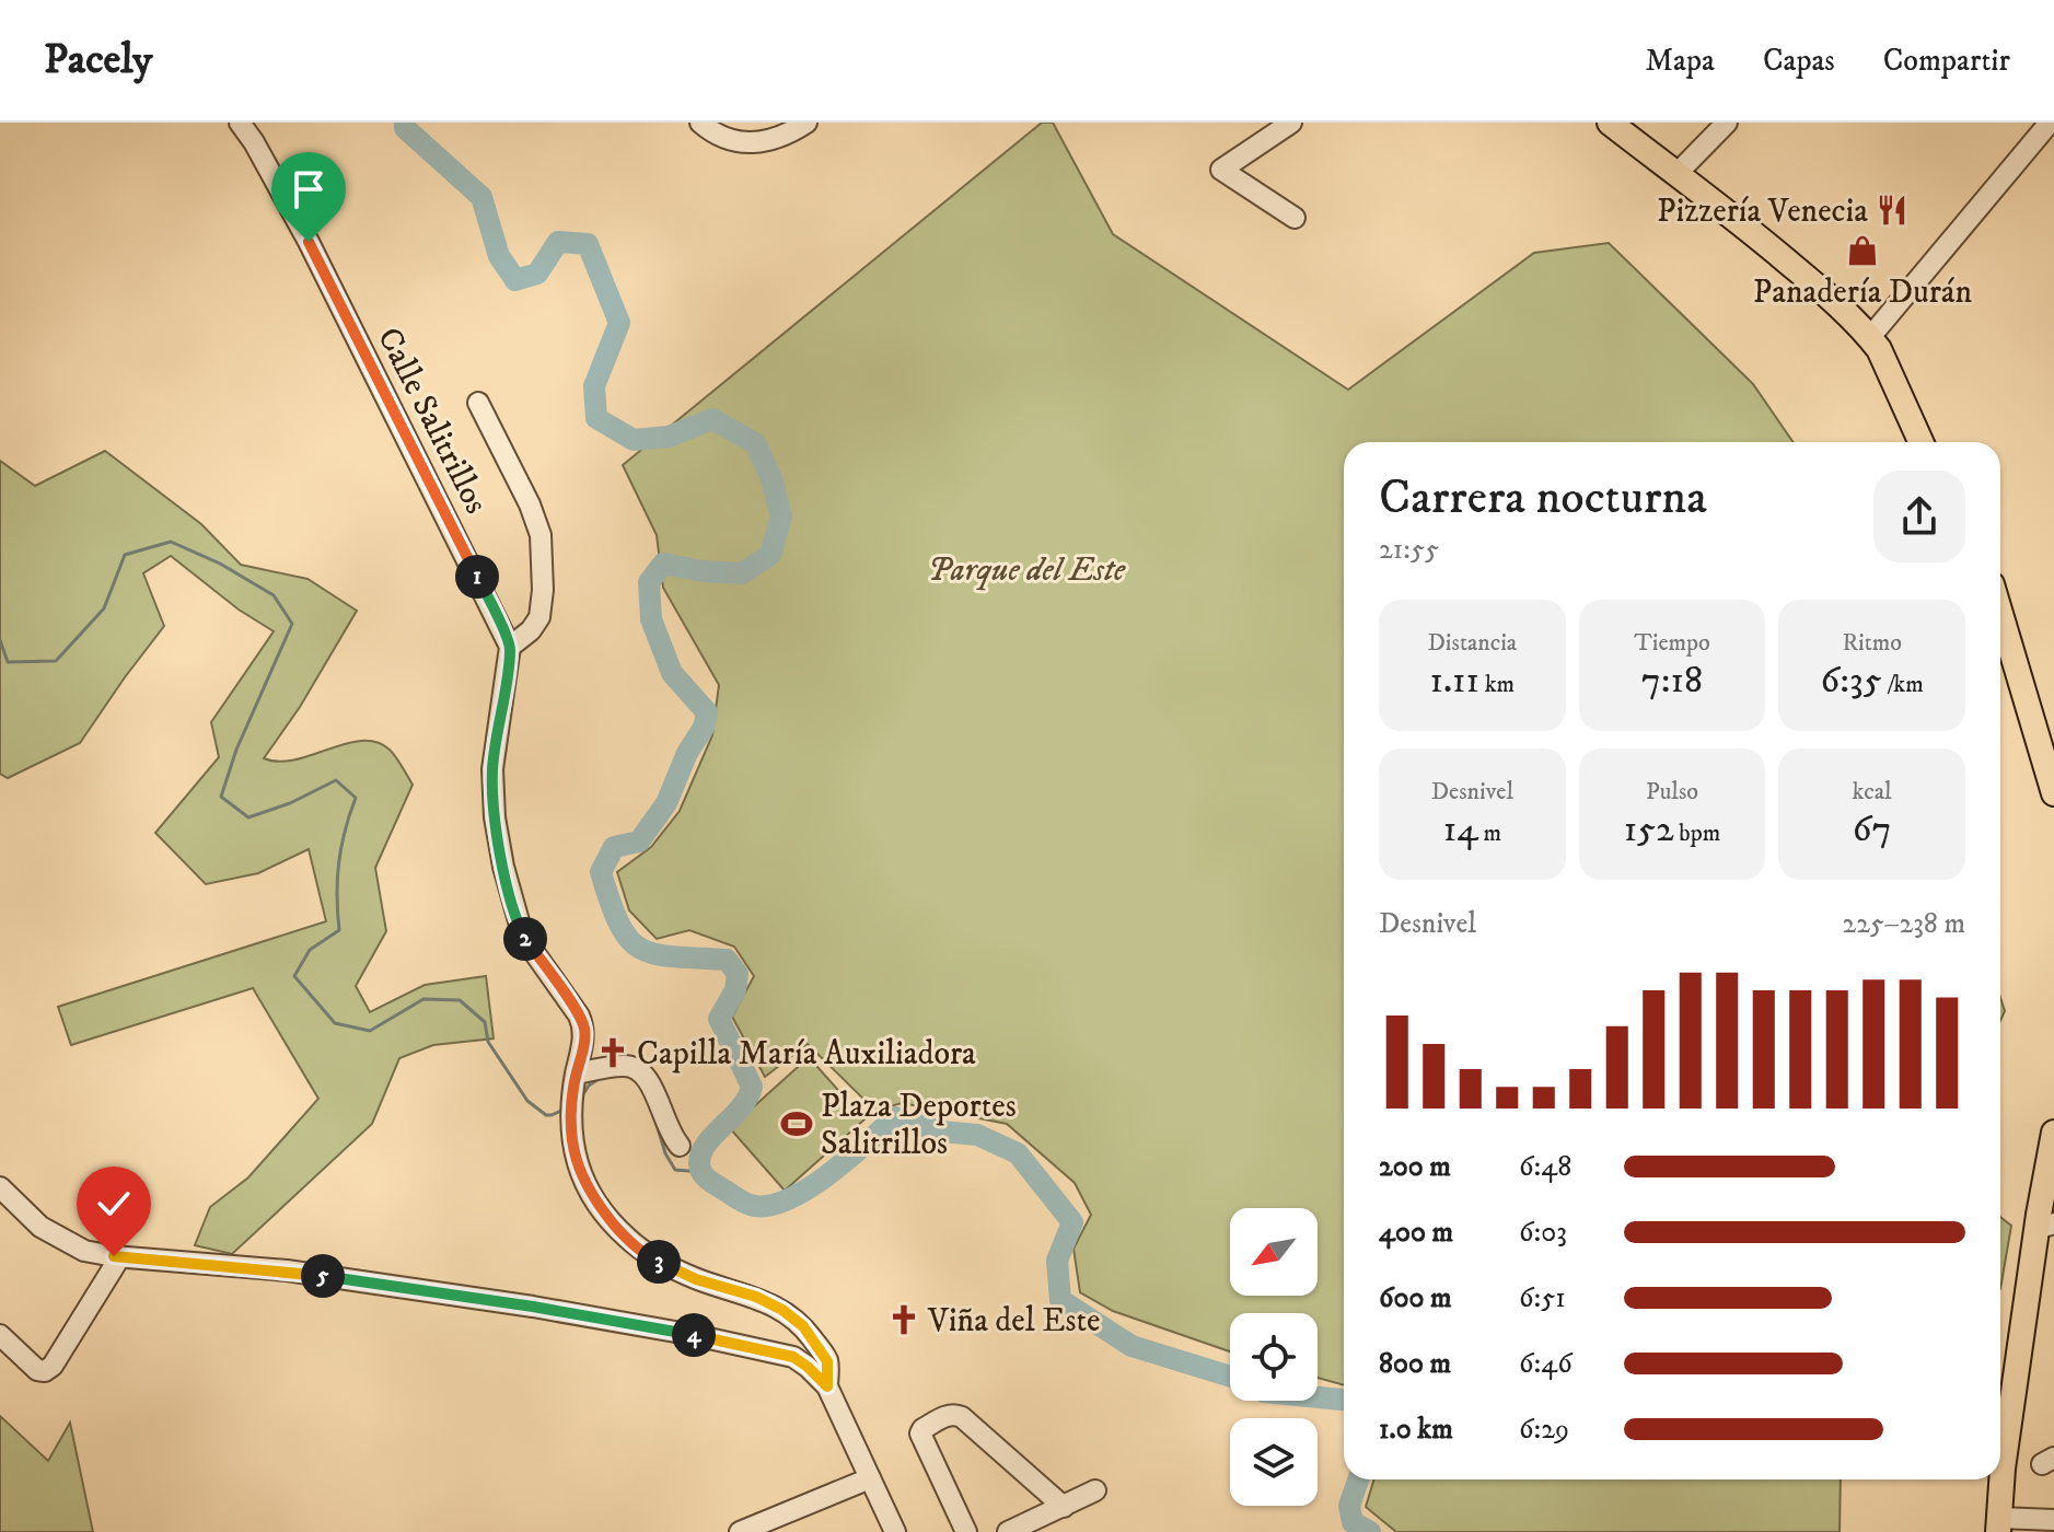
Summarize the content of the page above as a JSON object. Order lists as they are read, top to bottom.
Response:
{
  "streets": {
    "street": ["Calle Salitrillos"]
  },
  "parks": ["Parque del Este"],
  "places": {
    "restaurant": ["Pizzería Venecia"],
    "shop": ["Panadería Durán"],
    "church": ["Capilla María Auxiliadora", "Viña del Este"],
    "sports": ["Plaza Deportes Salitrillos"]
  },
  "north": "bottom left",
  "page": {
    "header": "Pacely",
    "nav": ["Mapa", "Capas", "Compartir"],
    "heading": ["Carrera nocturna", "21:55"],
    "pins": [
      "1",
      "2",
      "3",
      "5",
      "4"
    ],
    "stats": [
      ["Distancia", "1.11 km"],
      ["Tiempo", "7:18"],
      ["Ritmo", "6:35 /km"],
      ["Desnivel", "14 m"],
      ["Pulso", "152 bpm"],
      ["kcal", "67"]
    ],
    "chart": ["Desnivel", "225–238 m"],
    "list": [
      {
        "name": "200 m",
        "note": "6:48"
      },
      {
        "name": "400 m",
        "note": "6:03"
      },
      {
        "name": "600 m",
        "note": "6:51"
      },
      {
        "name": "800 m",
        "note": "6:46"
      },
      {
        "name": "1.0 km",
        "note": "6:29"
      }
    ]
  }
}
